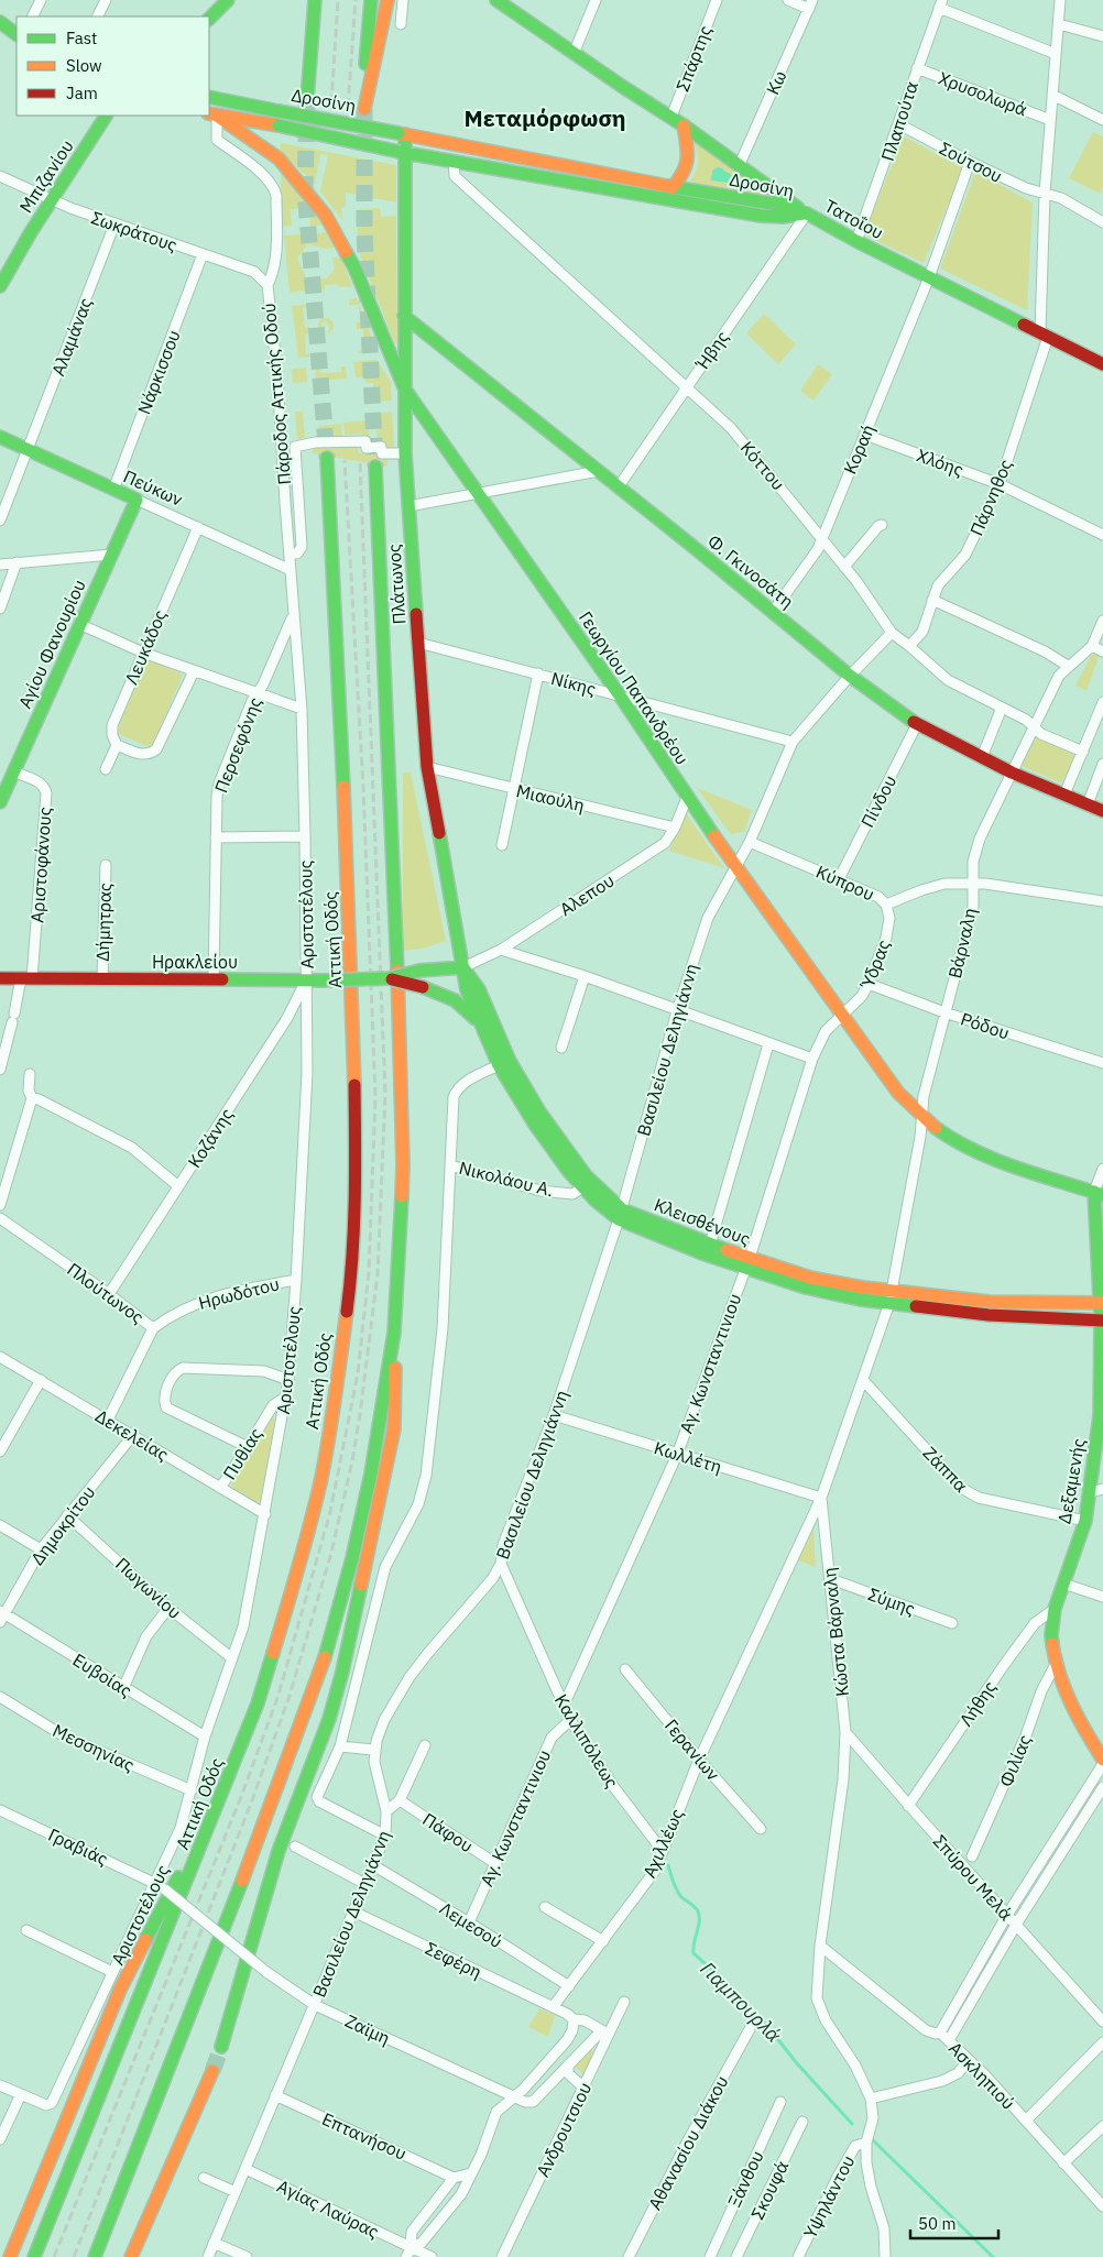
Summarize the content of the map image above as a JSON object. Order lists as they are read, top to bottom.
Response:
{
  "streets": {
    "main road": [
      "Δροσίνη",
      "Μπιζανίου",
      "Τατοΐου",
      "Πεύκων",
      "Φ. Γκινοσάτη",
      "Πλάτωνος",
      "Αγίου Φανουρίου",
      "Γεωργίου Παπανδρέου",
      "Αττική Οδός",
      "Ηρακλείου",
      "Κλεισθένους",
      "Δεξαμενής"
    ],
    "street": [
      "Σπάρτης",
      "Κω",
      "Χρυσολωρά",
      "Πλαπούτα",
      "Σούτσου",
      "Σωκράτους",
      "Αλαμάνας",
      "Ήβης",
      "Νάρκισσου",
      "Πάροδος Αττικής Οδού",
      "Κοραή",
      "Χλόης",
      "Κόττου",
      "Πάρνηθος",
      "Λευκάδος",
      "Νίκης",
      "Περσεφόνης",
      "Μιαούλη",
      "Πίνδου",
      "Αριστοφάνους",
      "Κύπρου",
      "Αλεπου",
      "Αριστοτέλους",
      "Δήμητρας",
      "Βάρναλη",
      "Ύδρας",
      "Ρόδου",
      "Βασιλείου Δεληγιάννη",
      "Κοζάνης",
      "Νικολάου Α.",
      "Πλούτωνος",
      "Ηρωδότου",
      "Αγ. Κωνσταντινιου",
      "Δεκελείας",
      "Πυθίας",
      "Κωλλέτη",
      "Ζάππα",
      "Δημοκρίτου",
      "Πωγωνίου",
      "Σύμης",
      "Κώστα Βάρναλη",
      "Ευβοίας",
      "Λήθης",
      "Καλλιπόλεως",
      "Μεσσηνίας",
      "Γερανίων",
      "Φιλίας",
      "Πάφου",
      "Αχιλλέως",
      "Γραβιάς",
      "Σπύρου Μελά",
      "Λεμεσού",
      "Σεφέρη",
      "Ζαϊμη",
      "Ασκληπιού",
      "Ανδρουτσιου",
      "Επτανήσου",
      "Αθανασίου Διάκου",
      "Ξάνθου",
      "Σκουφά",
      "Υψηλάντου",
      "Αγίας Λαύρας"
    ]
  },
  "crossings": [
    ["Σπάρτης", "Τατοΐου"],
    ["Κω", "Τατοΐου"],
    ["Χρυσολωρά", "Πλαπούτα"],
    ["Χρυσολωρά", "Πάρνηθος"],
    ["Δροσίνη", "Τατοΐου"],
    ["Δροσίνη", "Ήβης"],
    ["Δροσίνη", "Πάροδος Αττικής Οδού"],
    ["Δροσίνη", "Κόττου"],
    ["Δροσίνη", "Πλάτωνος"],
    ["Δροσίνη", "Γεωργίου Παπανδρέου"],
    ["Πλαπούτα", "Σούτσου"],
    ["Πλαπούτα", "Τατοΐου"],
    ["Σούτσου", "Κοραή"],
    ["Σούτσου", "Πάρνηθος"],
    ["Μπιζανίου", "Σωκράτους"],
    ["Τατοΐου", "Ήβης"],
    ["Τατοΐου", "Κοραή"],
    ["Τατοΐου", "Πάρνηθος"],
    ["Σωκράτους", "Αλαμάνας"],
    ["Σωκράτους", "Νάρκισσου"],
    ["Σωκράτους", "Πάροδος Αττικής Οδού"],
    ["Αλαμάνας", "Πεύκων"],
    ["Ήβης", "Κόττου"],
    ["Ήβης", "Φ. Γκινοσάτη"],
    ["Νάρκισσου", "Πεύκων"],
    ["Πάροδος Αττικής Οδού", "Πεύκων"],
    ["Πάροδος Αττικής Οδού", "Γεωργίου Παπανδρέου"],
    ["Πάροδος Αττικής Οδού", "Αριστοτέλους"],
    ["Κοραή", "Χλόης"],
    ["Κοραή", "Κόττου"],
    ["Κοραή", "Φ. Γκινοσάτη"],
    ["Χλόης", "Πάρνηθος"],
    ["Κόττου", "Πάρνηθος"],
    ["Κόττου", "Βάρναλη"],
    ["Πεύκων", "Αγίου Φανουρίου"],
    ["Πεύκων", "Λευκάδος"],
    ["Πεύκων", "Αριστοτέλους"],
    ["Φ. Γκινοσάτη", "Πλάτωνος"],
    ["Φ. Γκινοσάτη", "Πίνδου"],
    ["Φ. Γκινοσάτη", "Βάρναλη"],
    ["Φ. Γκινοσάτη", "Βασιλείου Δεληγιάννη"],
    ["Πλάτωνος", "Νίκης"],
    ["Πλάτωνος", "Γεωργίου Παπανδρέου"],
    ["Πλάτωνος", "Μιαούλη"],
    ["Πλάτωνος", "Αλεπου"],
    ["Πλάτωνος", "Ηρακλείου"],
    ["Πλάτωνος", "Κλεισθένους"],
    ["Αγίου Φανουρίου", "Αριστοφάνους"],
    ["Νίκης", "Γεωργίου Παπανδρέου"],
    ["Νίκης", "Βασιλείου Δεληγιάννη"],
    ["Γεωργίου Παπανδρέου", "Αλεπου"],
    ["Γεωργίου Παπανδρέου", "Βάρναλη"],
    ["Γεωργίου Παπανδρέου", "Ύδρας"],
    ["Γεωργίου Παπανδρέου", "Βασιλείου Δεληγιάννη"],
    ["Γεωργίου Παπανδρέου", "Αγ. Κωνσταντινιου"],
    ["Γεωργίου Παπανδρέου", "Δεξαμενής"],
    ["Γεωργίου Παπανδρέου", "Κώστα Βάρναλη"],
    ["Περσεφόνης", "Αριστοτέλους"],
    ["Περσεφόνης", "Ηρακλείου"],
    ["Μιαούλη", "Αλεπου"],
    ["Πίνδου", "Κύπρου"],
    ["Αριστοφάνους", "Ηρακλείου"],
    ["Κύπρου", "Βάρναλη"],
    ["Κύπρου", "Ύδρας"],
    ["Κύπρου", "Βασιλείου Δεληγιάννη"],
    ["Αλεπου", "Ηρακλείου"],
    ["Αλεπου", "Κλεισθένους"],
    ["Αριστοτέλους", "Ηρακλείου"],
    ["Αριστοτέλους", "Κοζάνης"],
    ["Αριστοτέλους", "Ηρωδότου"],
    ["Αριστοτέλους", "Δεκελείας"],
    ["Αριστοτέλους", "Πυθίας"],
    ["Αριστοτέλους", "Πωγωνίου"],
    ["Αριστοτέλους", "Ευβοίας"],
    ["Αριστοτέλους", "Μεσσηνίας"],
    ["Αριστοτέλους", "Γραβιάς"],
    ["Αριστοτέλους", "Ζαϊμη"],
    ["Δήμητρας", "Ηρακλείου"],
    ["Βάρναλη", "Ρόδου"],
    ["Βάρναλη", "Κώστα Βάρναλη"],
    ["Ηρακλείου", "Κοζάνης"],
    ["Ηρακλείου", "Κλεισθένους"],
    ["Ύδρας", "Ρόδου"],
    ["Ύδρας", "Αγ. Κωνσταντινιου"],
    ["Βασιλείου Δεληγιάννη", "Κλεισθένους"],
    ["Βασιλείου Δεληγιάννη", "Κωλλέτη"],
    ["Βασιλείου Δεληγιάννη", "Καλλιπόλεως"],
    ["Βασιλείου Δεληγιάννη", "Λεμεσού"],
    ["Βασιλείου Δεληγιάννη", "Σεφέρη"],
    ["Βασιλείου Δεληγιάννη", "Ζαϊμη"],
    ["Βασιλείου Δεληγιάννη", "Επτανήσου"],
    ["Βασιλείου Δεληγιάννη", "Αγίας Λαύρας"],
    ["Κοζάνης", "Πλούτωνος"],
    ["Νικολάου Α.", "Κλεισθένους"],
    ["Κλεισθένους", "Αγ. Κωνσταντινιου"],
    ["Κλεισθένους", "Δεξαμενής"],
    ["Κλεισθένους", "Κώστα Βάρναλη"],
    ["Πλούτωνος", "Ηρωδότου"],
    ["Πλούτωνος", "Δεκελείας"],
    ["Αγ. Κωνσταντινιου", "Κωλλέτη"],
    ["Αγ. Κωνσταντινιου", "Καλλιπόλεως"],
    ["Αγ. Κωνσταντινιου", "Πάφου"],
    ["Αγ. Κωνσταντινιου", "Λεμεσού"],
    ["Δεκελείας", "Πυθίας"],
    ["Δεκελείας", "Δημοκρίτου"],
    ["Κωλλέτη", "Κώστα Βάρναλη"],
    ["Κωλλέτη", "Αχιλλέως"],
    ["Ζάππα", "Δεξαμενής"],
    ["Ζάππα", "Κώστα Βάρναλη"],
    ["Δεξαμενής", "Λήθης"],
    ["Δεξαμενής", "Φιλίας"],
    ["Δημοκρίτου", "Πωγωνίου"],
    ["Δημοκρίτου", "Ευβοίας"],
    ["Σύμης", "Κώστα Βάρναλη"],
    ["Κώστα Βάρναλη", "Αχιλλέως"],
    ["Κώστα Βάρναλη", "Σπύρου Μελά"],
    ["Κώστα Βάρναλη", "Ασκληπιού"],
    ["Κώστα Βάρναλη", "Υψηλάντου"],
    ["Λήθης", "Σπύρου Μελά"],
    ["Καλλιπόλεως", "Αχιλλέως"],
    ["Γερανίων", "Αχιλλέως"],
    ["Αχιλλέως", "Λεμεσού"],
    ["Αχιλλέως", "Σεφέρη"],
    ["Γραβιάς", "Ζαϊμη"]
  ],
  "districts": ["Μεταμόρφωση"],
  "water": ["Γιαμπουρλά"],
  "legend": ["Fast", "Slow", "Jam"],
  "scale_bar": "50 m"
}
